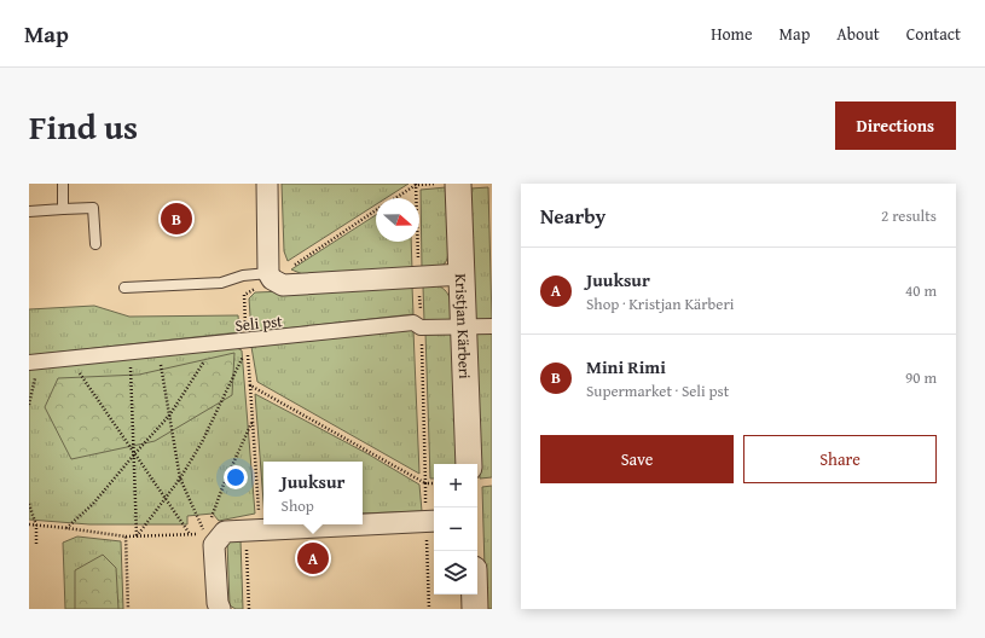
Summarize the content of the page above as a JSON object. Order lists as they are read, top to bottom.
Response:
{
  "streets": {
    "street": ["Seli pst", "Kristjan Kärberi"]
  },
  "crossings": [
    ["Seli pst", "Kristjan Kärberi"]
  ],
  "north": "right",
  "page": {
    "header": "Map",
    "nav": [
      "Home",
      "Map",
      "About",
      "Contact"
    ],
    "title": "Find us",
    "buttons": [
      "Directions",
      ["Save", "Share"]
    ],
    "heading": ["Nearby", "2 results"],
    "pins": ["B", "A"],
    "list": [
      {
        "mark": "A",
        "name": "Juuksur",
        "note": "Shop · Kristjan Kärberi",
        "value": "40 m"
      },
      {
        "mark": "B",
        "name": "Mini Rimi",
        "note": "Supermarket · Seli pst",
        "value": "90 m"
      }
    ],
    "popup": ["Juuksur", "Shop"],
    "map_buttons": ["+", "−"]
  }
}
